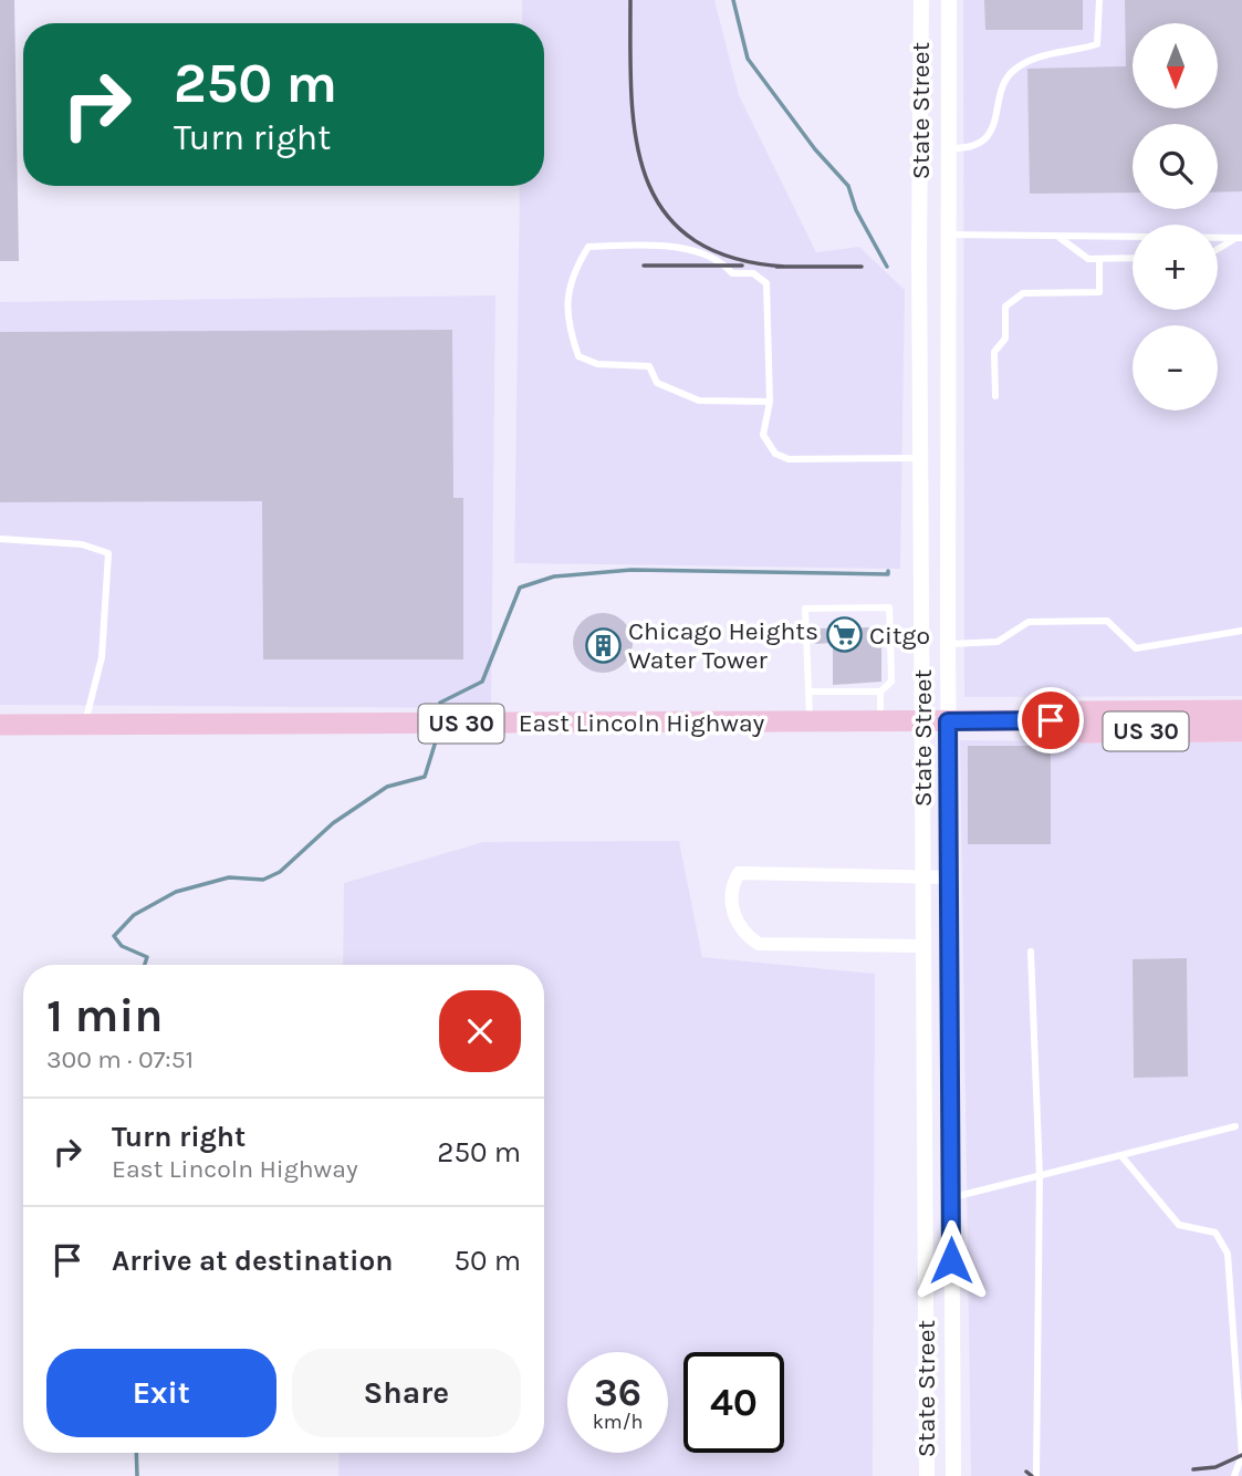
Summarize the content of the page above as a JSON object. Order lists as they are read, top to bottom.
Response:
{
  "streets": {
    "main road": ["East Lincoln Highway", "US 30"],
    "street": ["State Street"]
  },
  "crossings": [
    ["State Street", "East Lincoln Highway"]
  ],
  "places": {
    "supermarket": ["Citgo"],
    "building": ["Chicago Heights Water Tower"]
  },
  "north": "bottom",
  "page": {
    "map_buttons": ["+", "−"],
    "turn": ["250 m", "Turn right"],
    "heading": ["1 min", "300 m · 07:51"],
    "list": [
      {
        "name": "Turn right",
        "note": "East Lincoln Highway",
        "value": "250 m"
      },
      {
        "name": "Arrive at destination",
        "value": "50 m"
      }
    ],
    "buttons": ["Exit", "Share"],
    "speed": "36 km/h",
    "limit": "40"
  }
}
